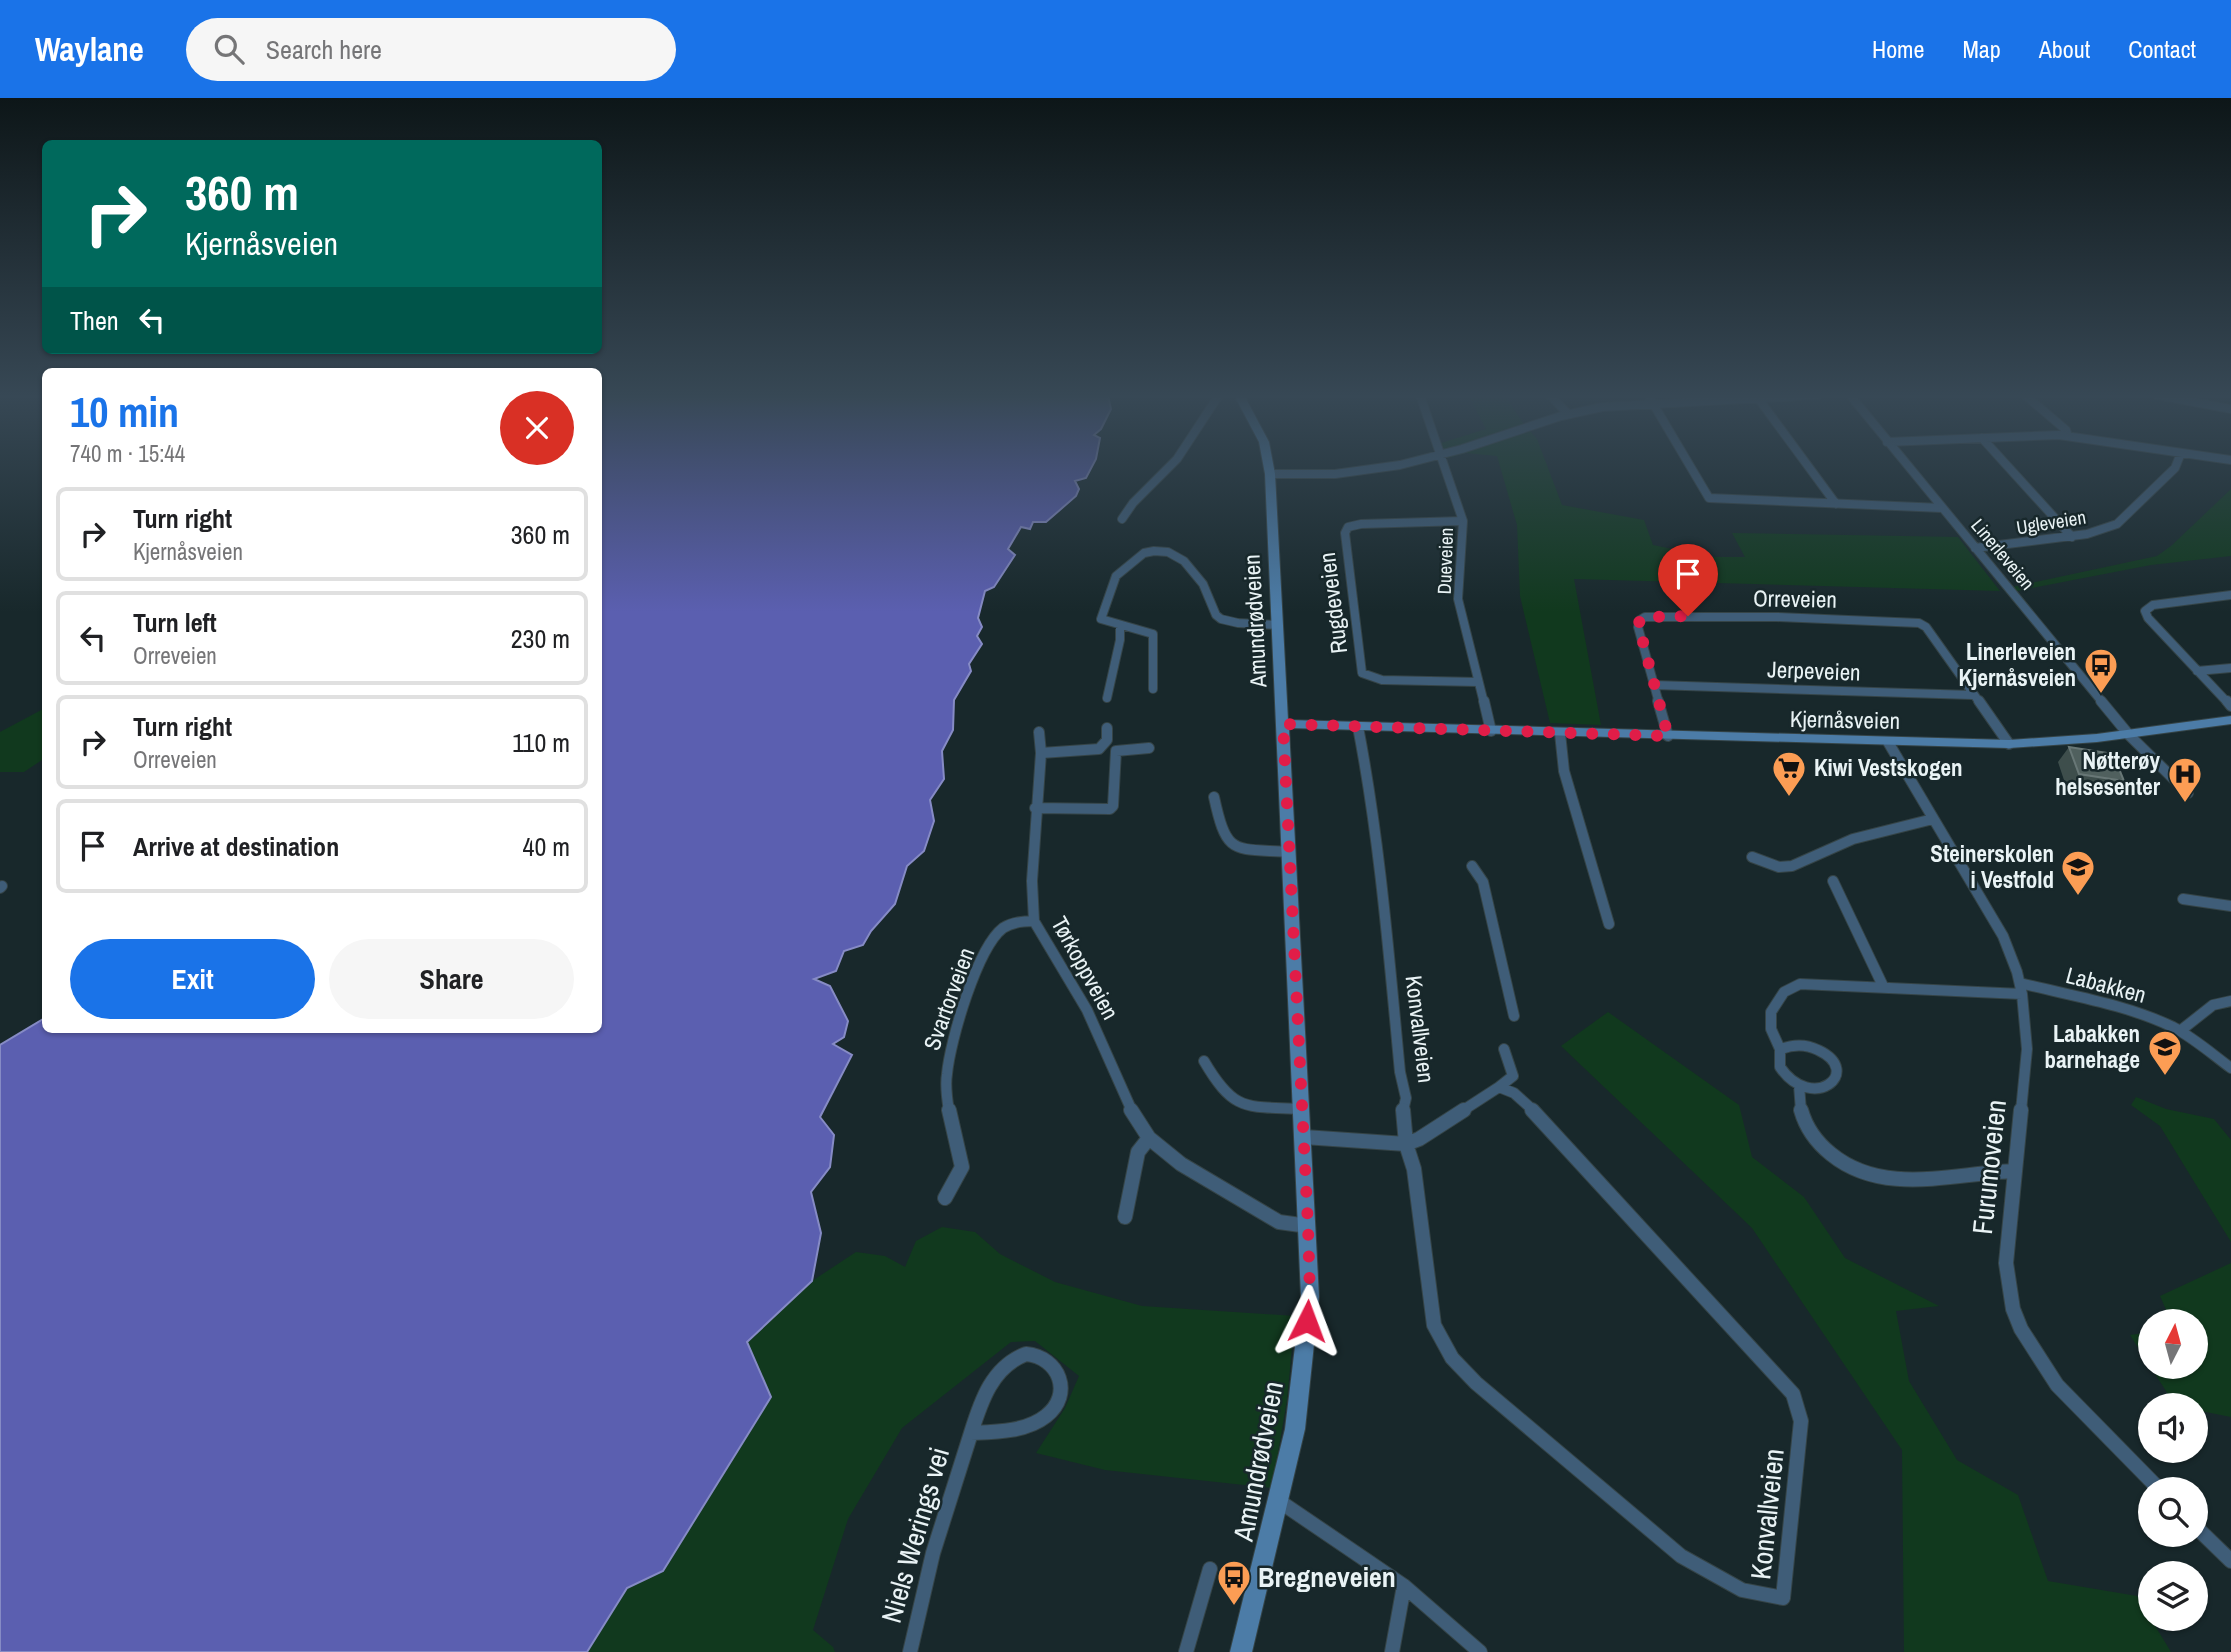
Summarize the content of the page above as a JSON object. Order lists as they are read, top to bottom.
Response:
{
  "streets": {
    "main road": ["Amundrødveien", "Kjernåsveien"],
    "street": [
      "Ugleveien",
      "Linerleveien",
      "Dueveien",
      "Orreveien",
      "Rugdeveien",
      "Jerpeveien",
      "Tørkoppveien",
      "Labakken",
      "Svartorveien",
      "Konvallveien",
      "Furumoveien",
      "Niels Werings vei"
    ]
  },
  "crossings": [
    ["Ugleveien", "Linerleveien"],
    ["Linerleveien", "Kjernåsveien"],
    ["Dueveien", "Rugdeveien"],
    ["Dueveien", "Kjernåsveien"],
    ["Orreveien", "Jerpeveien"],
    ["Orreveien", "Kjernåsveien"],
    ["Amundrødveien", "Kjernåsveien"],
    ["Amundrødveien", "Tørkoppveien"],
    ["Kjernåsveien", "Konvallveien"],
    ["Kjernåsveien", "Furumoveien"],
    ["Tørkoppveien", "Svartorveien"],
    ["Labakken", "Furumoveien"]
  ],
  "places": {
    "bus stop": ["Linerleveien Kjernåsveien", "Bregneveien"],
    "supermarket": ["Kiwi Vestskogen"],
    "hospital": ["Nøtterøy helsesenter"],
    "school or university": ["Steinerskolen i Vestfold", "Labakken barnehage"]
  },
  "north": "top",
  "page": {
    "header": "Waylane",
    "search": "Search here",
    "nav": [
      "Home",
      "Map",
      "About",
      "Contact"
    ],
    "turn": ["360 m", "Kjernåsveien"],
    "then": "Then",
    "heading": ["10 min", "740 m · 15:44"],
    "list": [
      {
        "name": "Turn right",
        "note": "Kjernåsveien",
        "value": "360 m"
      },
      {
        "name": "Turn left",
        "note": "Orreveien",
        "value": "230 m"
      },
      {
        "name": "Turn right",
        "note": "Orreveien",
        "value": "110 m"
      },
      {
        "name": "Arrive at destination",
        "value": "40 m"
      }
    ],
    "buttons": ["Exit", "Share"]
  }
}
